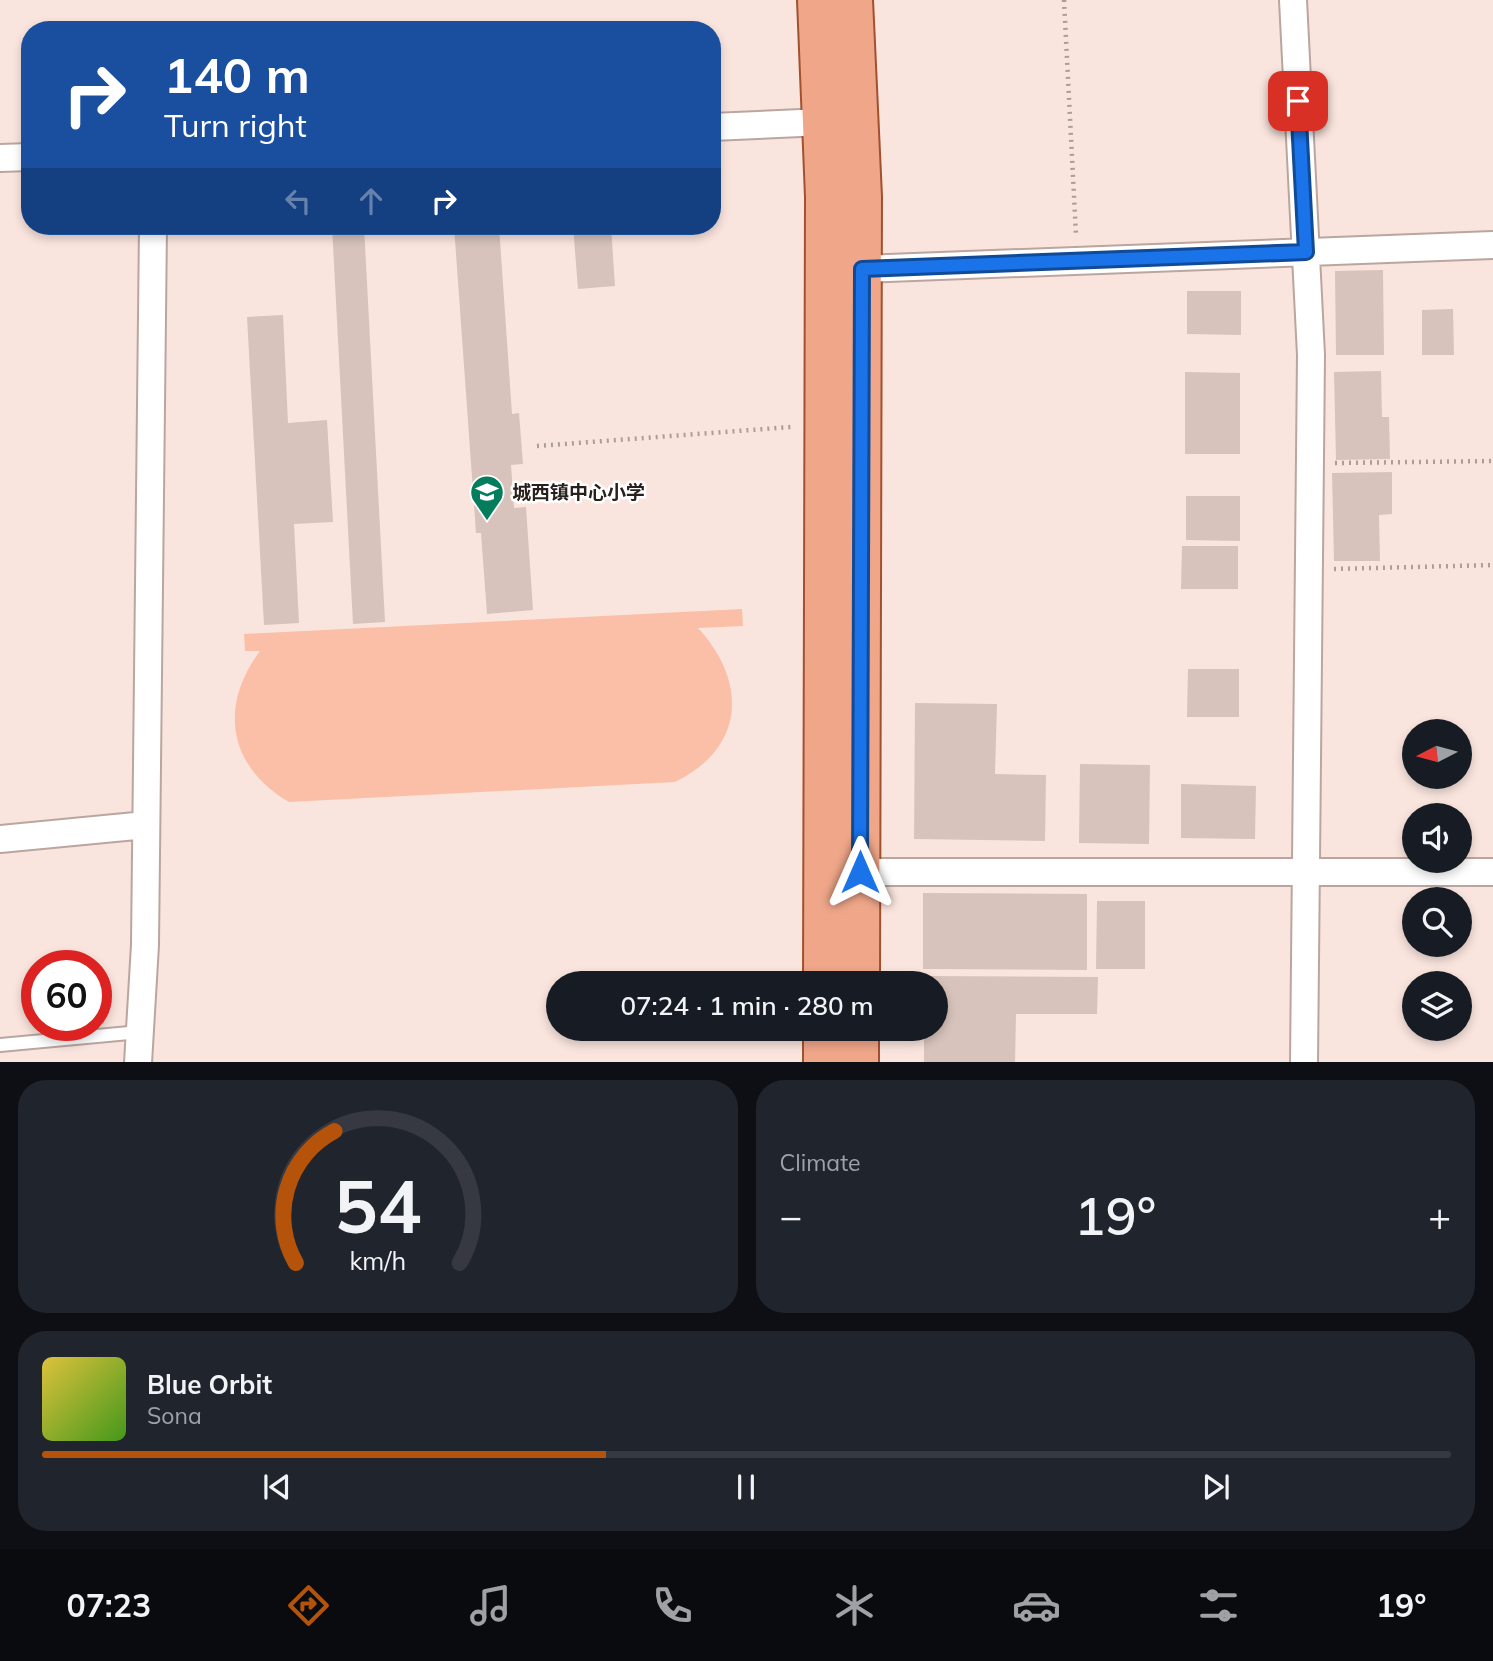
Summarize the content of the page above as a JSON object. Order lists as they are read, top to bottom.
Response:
{
  "places": {
    "school or university": ["城西镇中心小学"]
  },
  "north": "left",
  "page": {
    "turn": ["140 m", "Turn right"],
    "limit": "60",
    "trip": "07:24 · 1 min · 280 m",
    "tile": "Climate",
    "heat": ["−", "19°", "+"],
    "song": ["Blue Orbit", "Sona"],
    "tabs": ["07:23", "19°"],
    "gauge": ["54", "km/h"]
  }
}
